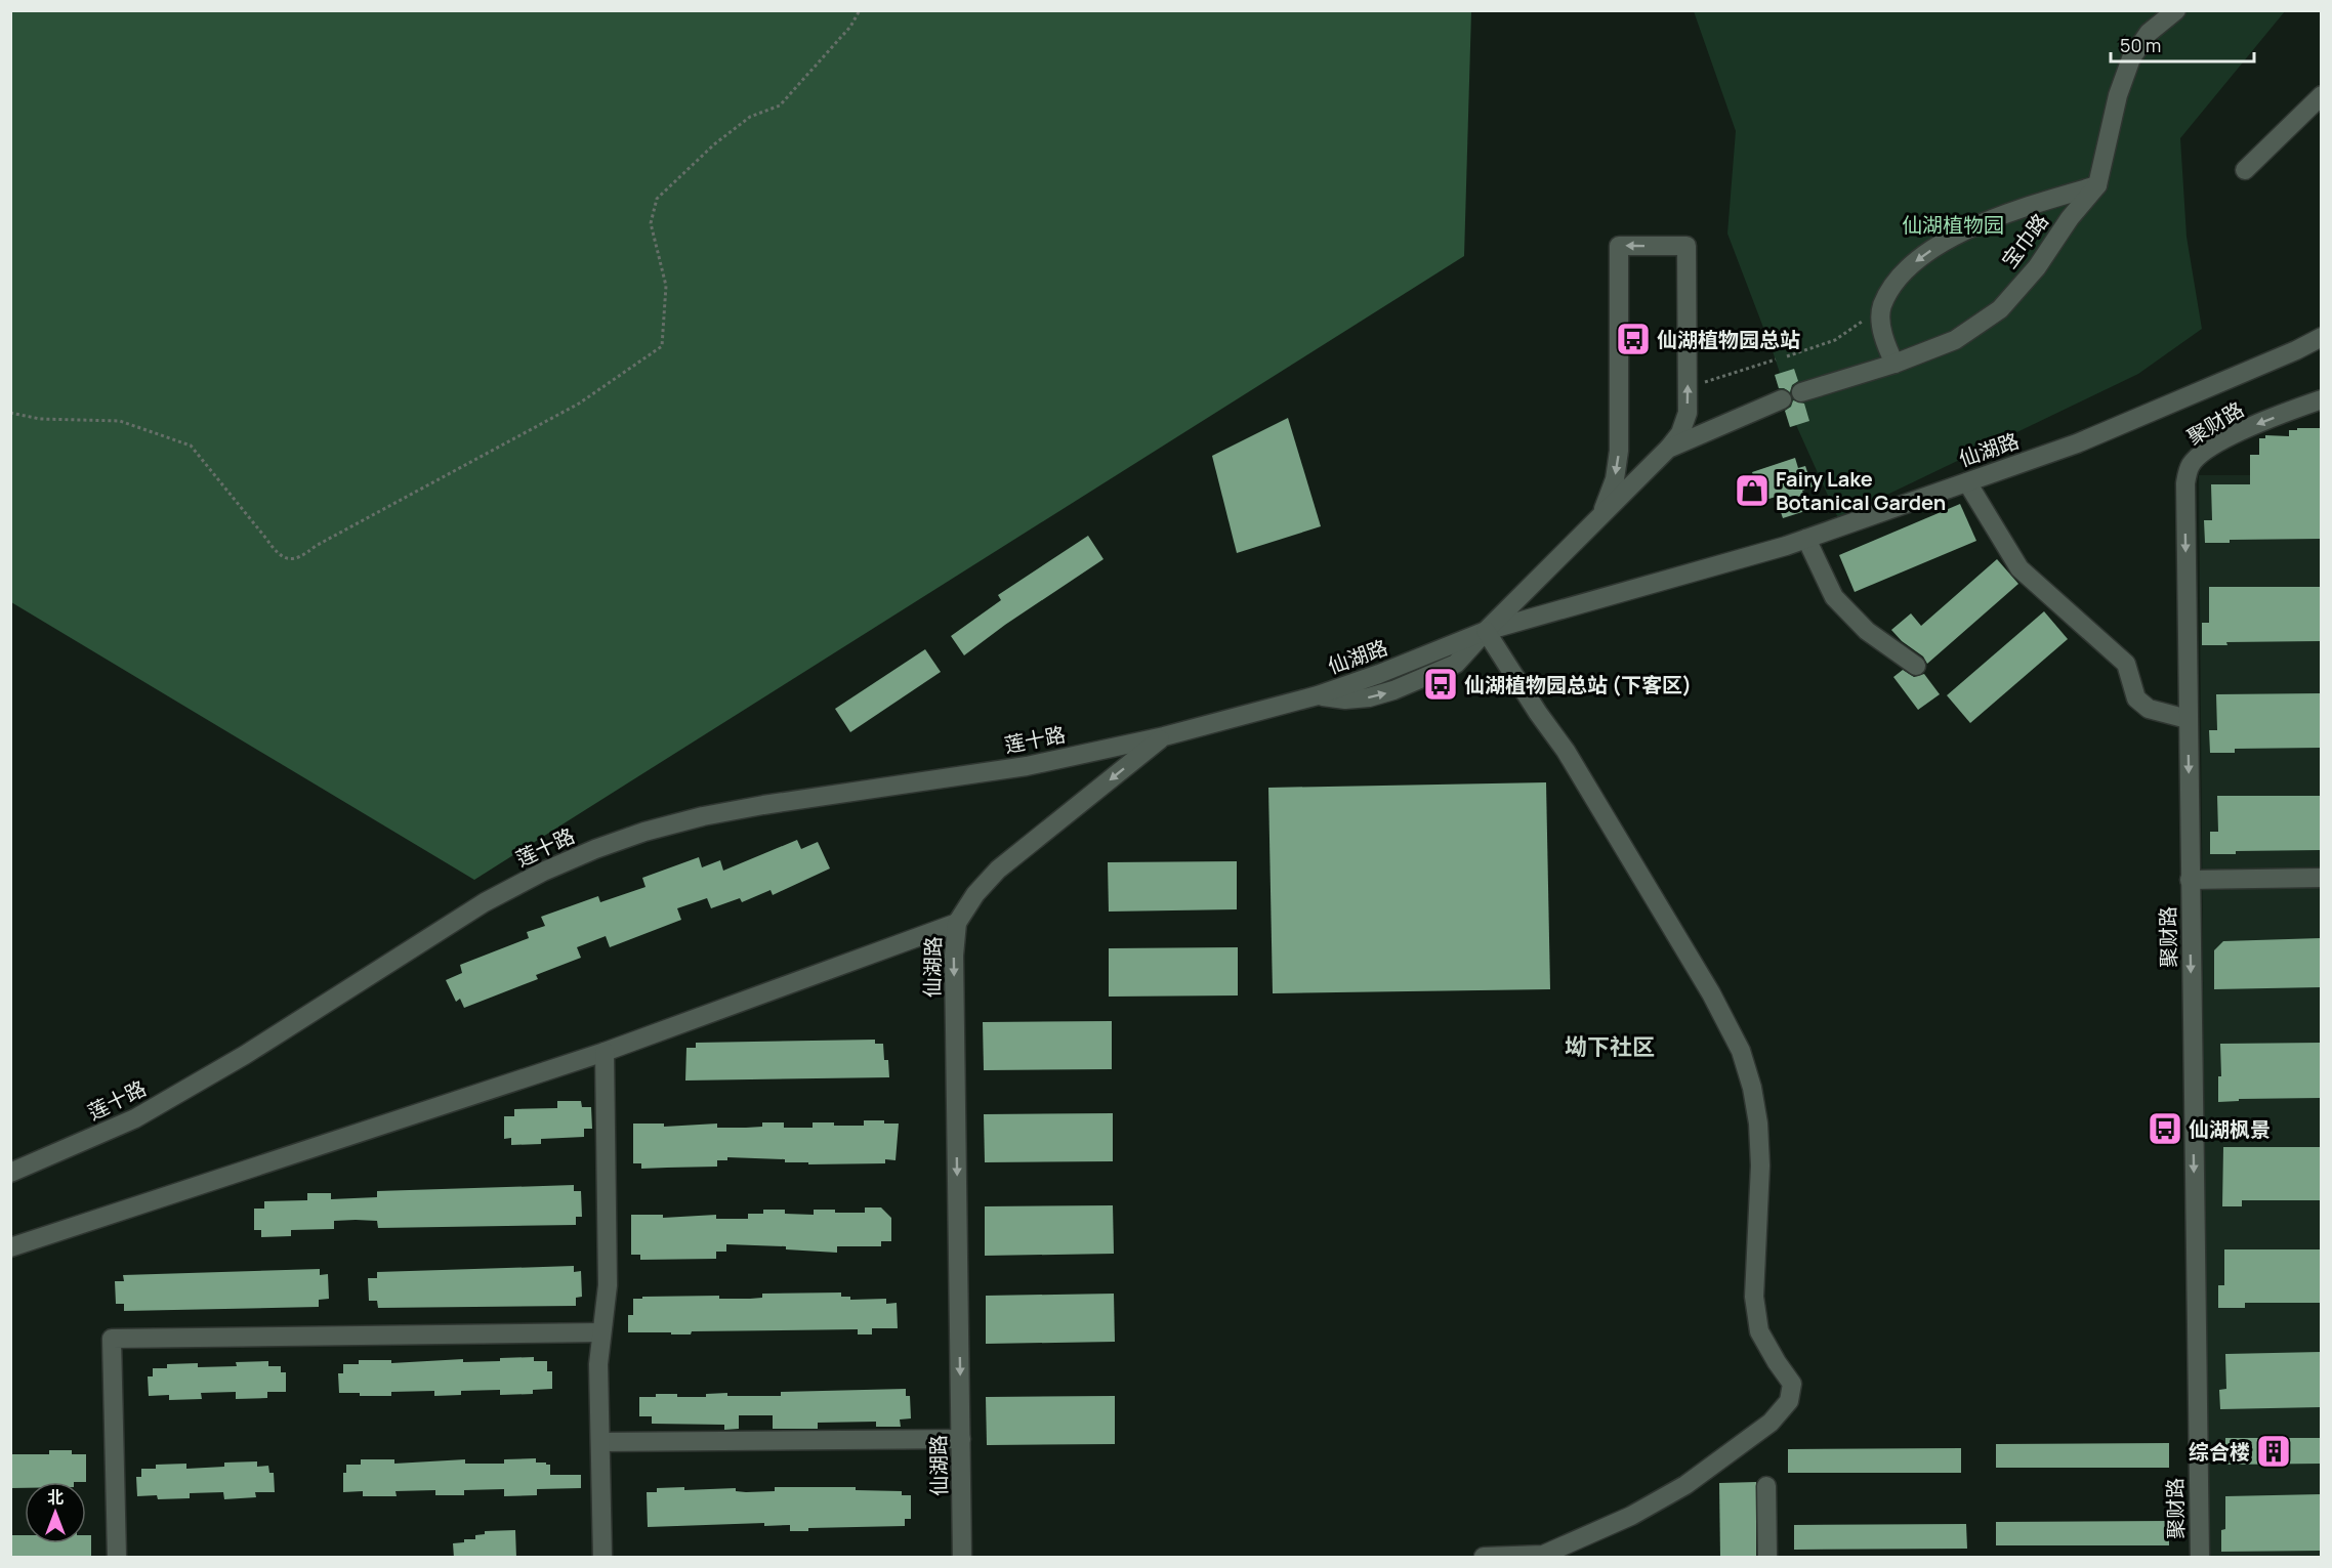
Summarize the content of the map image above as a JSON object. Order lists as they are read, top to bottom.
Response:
{
  "streets": {
    "street": [
      "宝巾路",
      "聚财路",
      "仙湖路",
      "莲十路"
    ]
  },
  "crossings": [
    ["仙湖路", "莲十路"]
  ],
  "one_way": ["聚财路"],
  "districts": ["坳下社区"],
  "parks": ["仙湖植物园"],
  "places": {
    "bus stop": ["仙湖植物园总站", "仙湖植物园总站 (下客区)", "仙湖枫景"],
    "shop": ["Fairy Lake Botanical Garden"],
    "building": ["综合楼"]
  },
  "scale_bar": "50 m",
  "north": "top"
}
